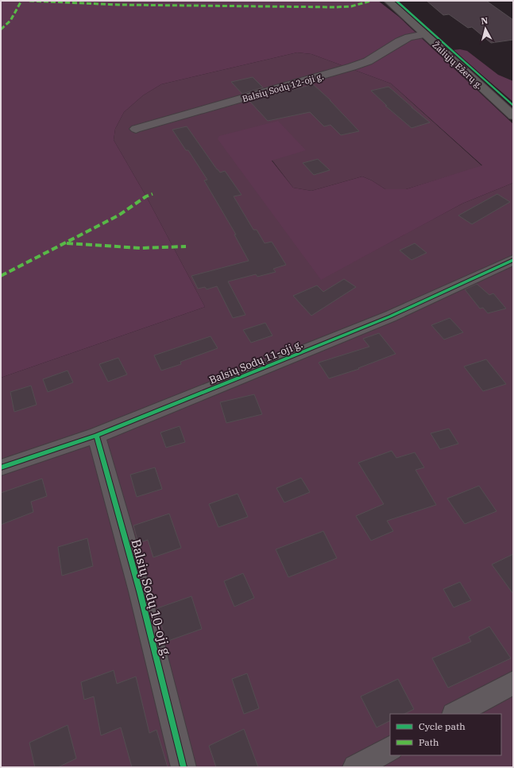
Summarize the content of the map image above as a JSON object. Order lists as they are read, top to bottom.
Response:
{
  "streets": {
    "main road": ["Žaliųjų Ežerų g."],
    "street": ["Balsių Sodų 12-oji g.", "Balsių Sodų 11-oji g.", "Balsių Sodų 10-oji g."]
  },
  "crossings": [
    ["Žaliųjų Ežerų g.", "Balsių Sodų 12-oji g."],
    ["Balsių Sodų 11-oji g.", "Balsių Sodų 10-oji g."]
  ],
  "legend": ["Cycle path", "Path"],
  "north": "top"
}
